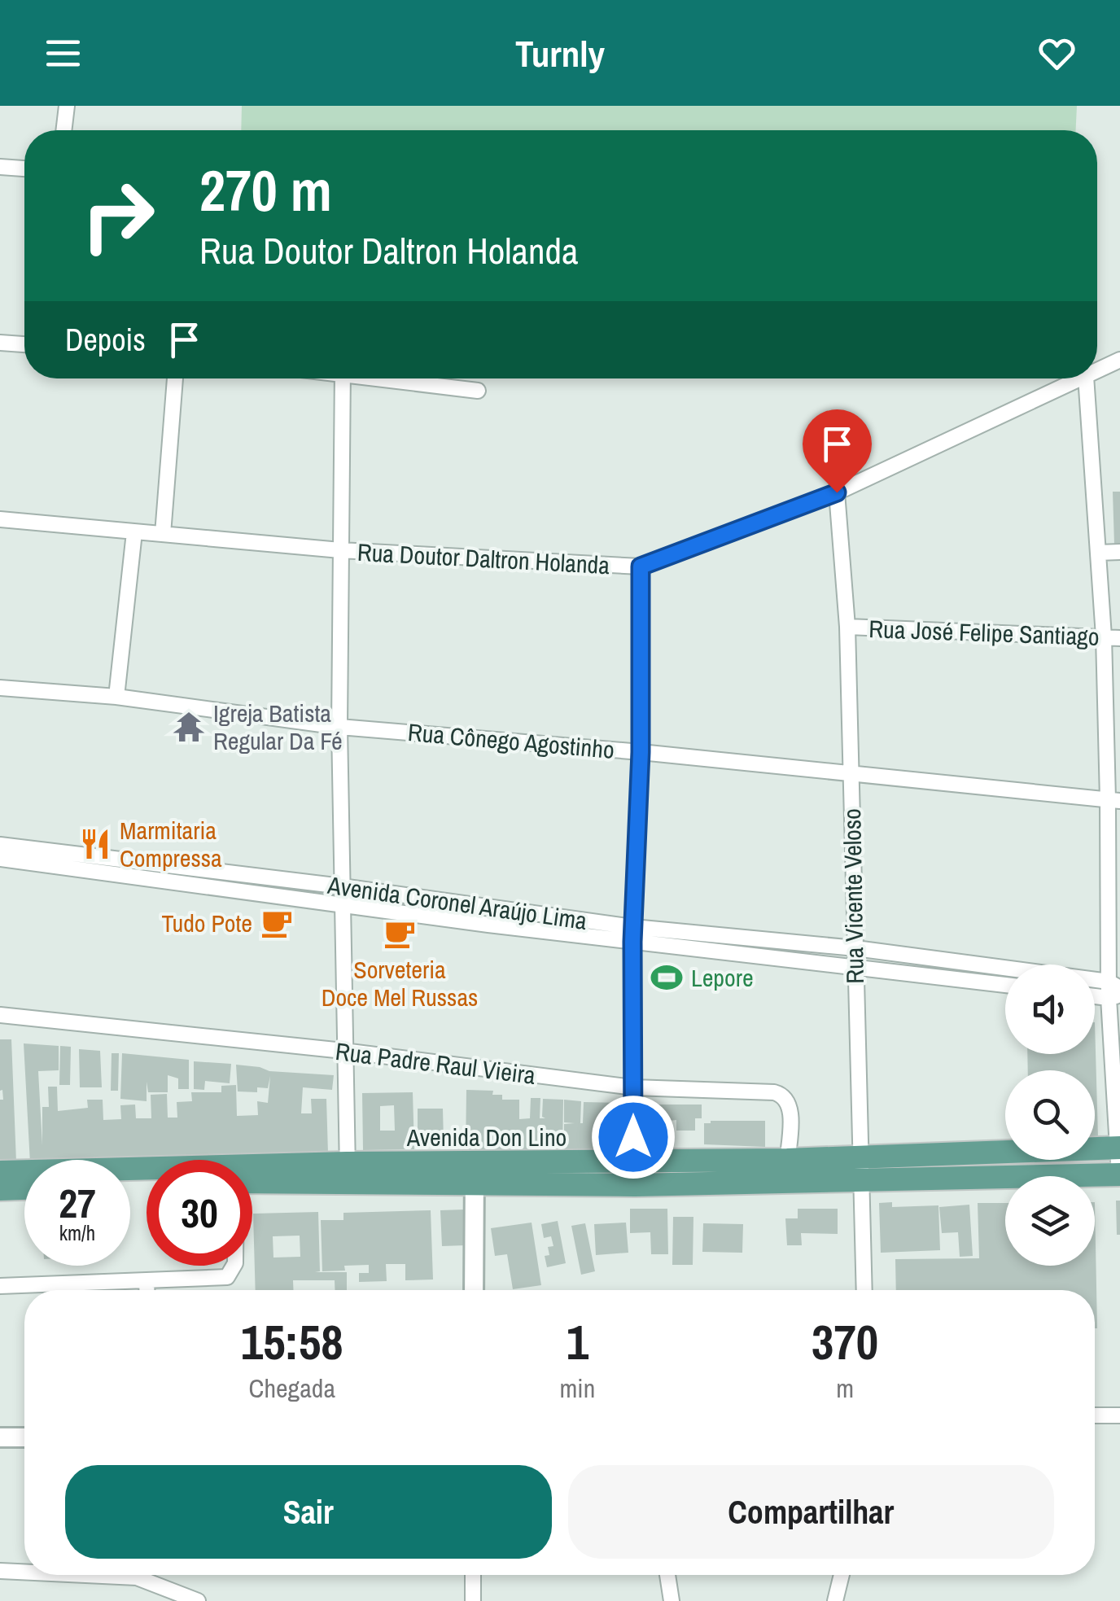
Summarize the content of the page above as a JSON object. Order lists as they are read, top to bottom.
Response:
{
  "streets": {
    "main road": ["Avenida Don Lino"],
    "street": [
      "Rua Doutor Daltron Holanda",
      "Rua José Felipe Santiago",
      "Rua Cônego Agostinho",
      "Rua Vicente Veloso",
      "Avenida Coronel Araújo Lima",
      "Rua Padre Raul Vieira"
    ]
  },
  "crossings": [
    ["Rua Doutor Daltron Holanda", "Rua Vicente Veloso"],
    ["Rua José Felipe Santiago", "Rua Vicente Veloso"],
    ["Rua Cônego Agostinho", "Rua Vicente Veloso"],
    ["Rua Vicente Veloso", "Avenida Coronel Araújo Lima"],
    ["Rua Vicente Veloso", "Avenida Don Lino"],
    ["Rua Padre Raul Vieira", "Avenida Don Lino"]
  ],
  "places": {
    "temple": ["Igreja Batista Regular Da Fé"],
    "restaurant": ["Marmitaria Compressa"],
    "cafe": ["Tudo Pote", "Sorveteria Doce Mel Russas"],
    "sports": ["Lepore"]
  },
  "page": {
    "header": "Turnly",
    "turn": ["270 m", "Rua Doutor Daltron Holanda"],
    "then": "Depois",
    "speed": "27 km/h",
    "limit": "30",
    "eta": [
      "15:58",
      "Chegada",
      "1",
      "min",
      "370",
      "m"
    ],
    "buttons": ["Sair", "Compartilhar"]
  }
}
